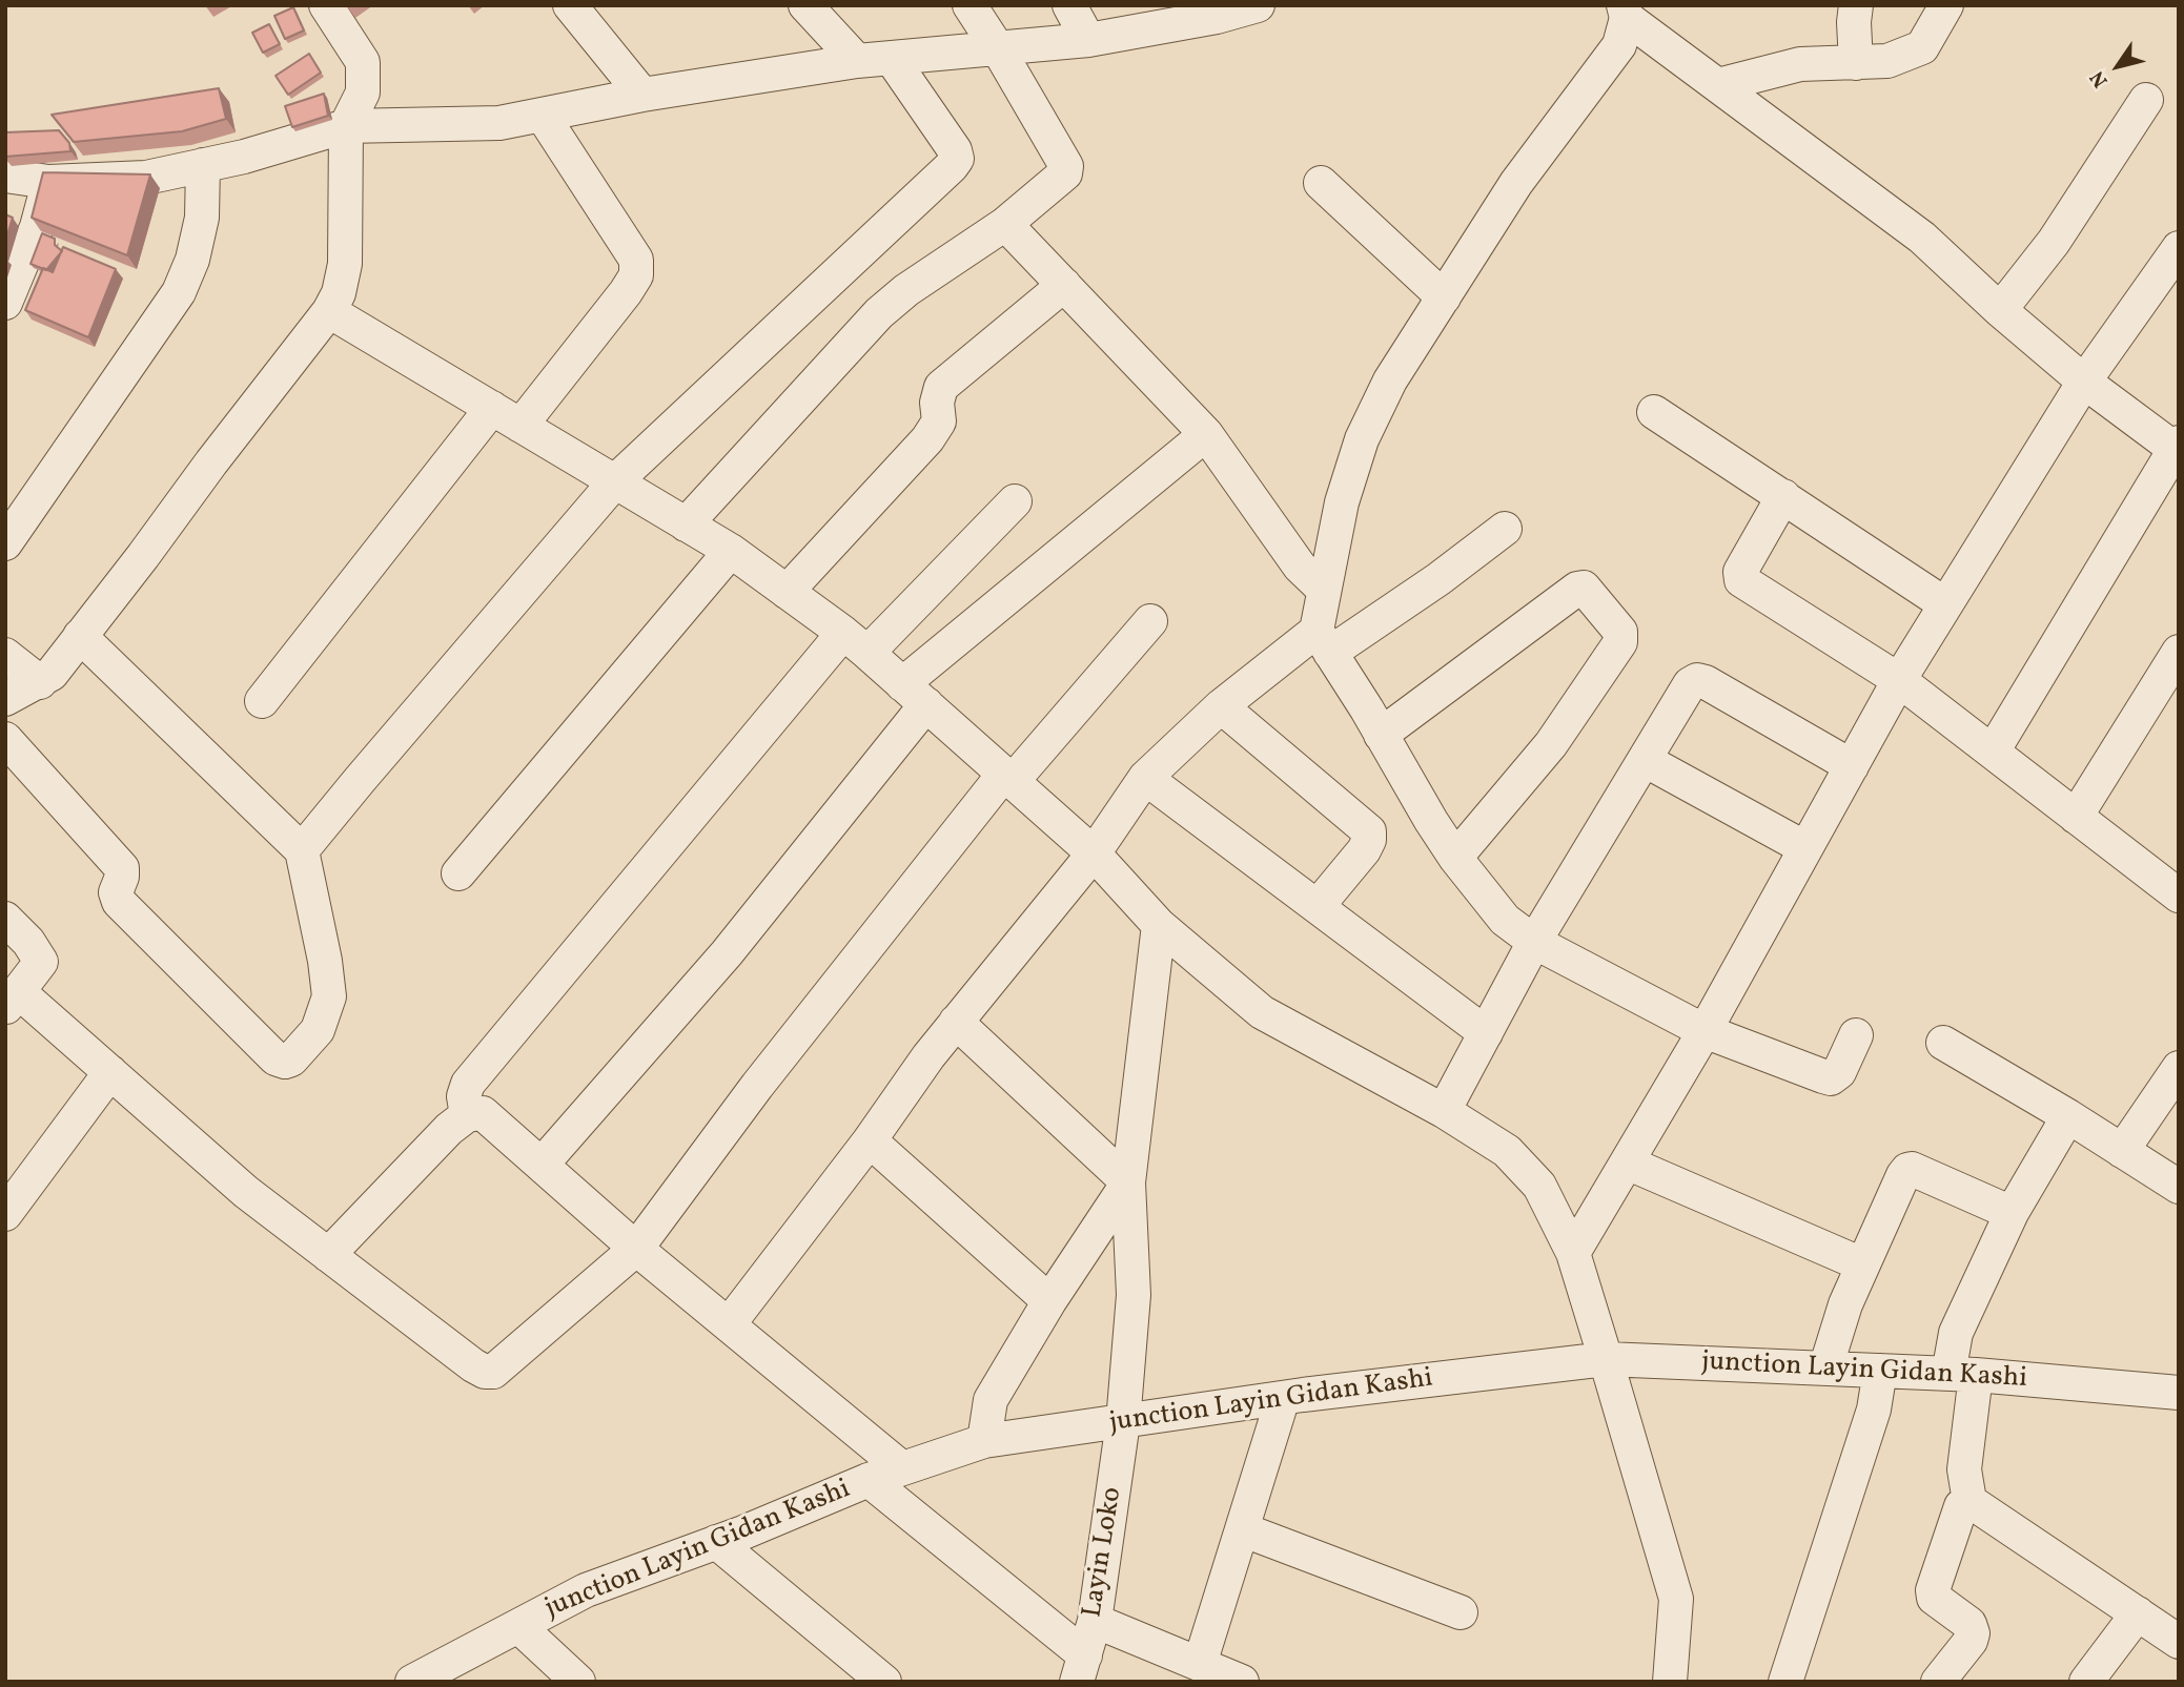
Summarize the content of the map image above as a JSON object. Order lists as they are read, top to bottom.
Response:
{
  "streets": {
    "street": ["junction Layin Gidan Kashi", "Layin Loko"]
  },
  "crossings": [
    ["junction Layin Gidan Kashi", "Layin Loko"]
  ],
  "north": "bottom left"
}
